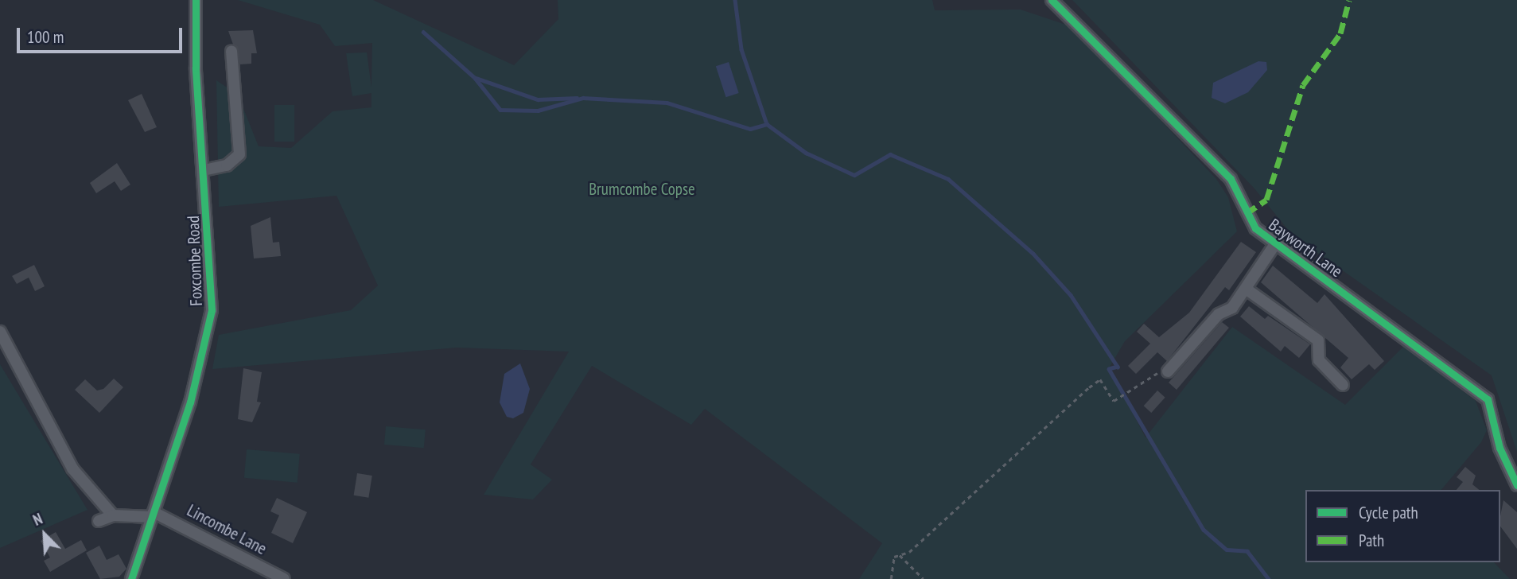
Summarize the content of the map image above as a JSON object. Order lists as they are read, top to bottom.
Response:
{
  "streets": {
    "street": ["Bayworth Lane", "Foxcombe Road", "Lincombe Lane"]
  },
  "crossings": [
    ["Foxcombe Road", "Lincombe Lane"]
  ],
  "parks": ["Brumcombe Copse"],
  "legend": ["Cycle path", "Path"],
  "scale_bar": "100 m",
  "north": "top left"
}
